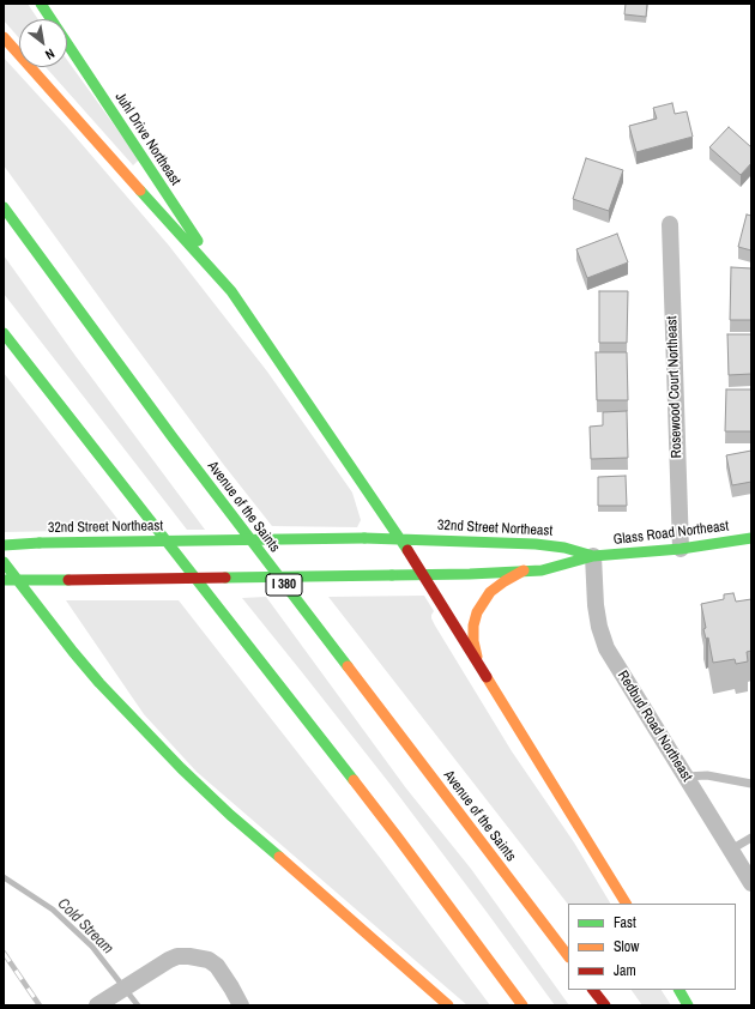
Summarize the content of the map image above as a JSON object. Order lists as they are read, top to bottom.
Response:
{
  "streets": {
    "main road": [
      "Juhl Drive Northeast",
      "Avenue of the Saints",
      "32nd Street Northeast",
      "Glass Road Northeast",
      "I 380"
    ],
    "street": ["Rosewood Court Northeast", "Redbud Road Northeast"]
  },
  "crossings": [
    ["Rosewood Court Northeast", "Glass Road Northeast"],
    ["32nd Street Northeast", "Glass Road Northeast"],
    ["32nd Street Northeast", "Redbud Road Northeast"],
    ["Glass Road Northeast", "Redbud Road Northeast"]
  ],
  "water": ["Cold Stream"],
  "legend": ["Fast", "Slow", "Jam"],
  "north": "bottom right"
}
